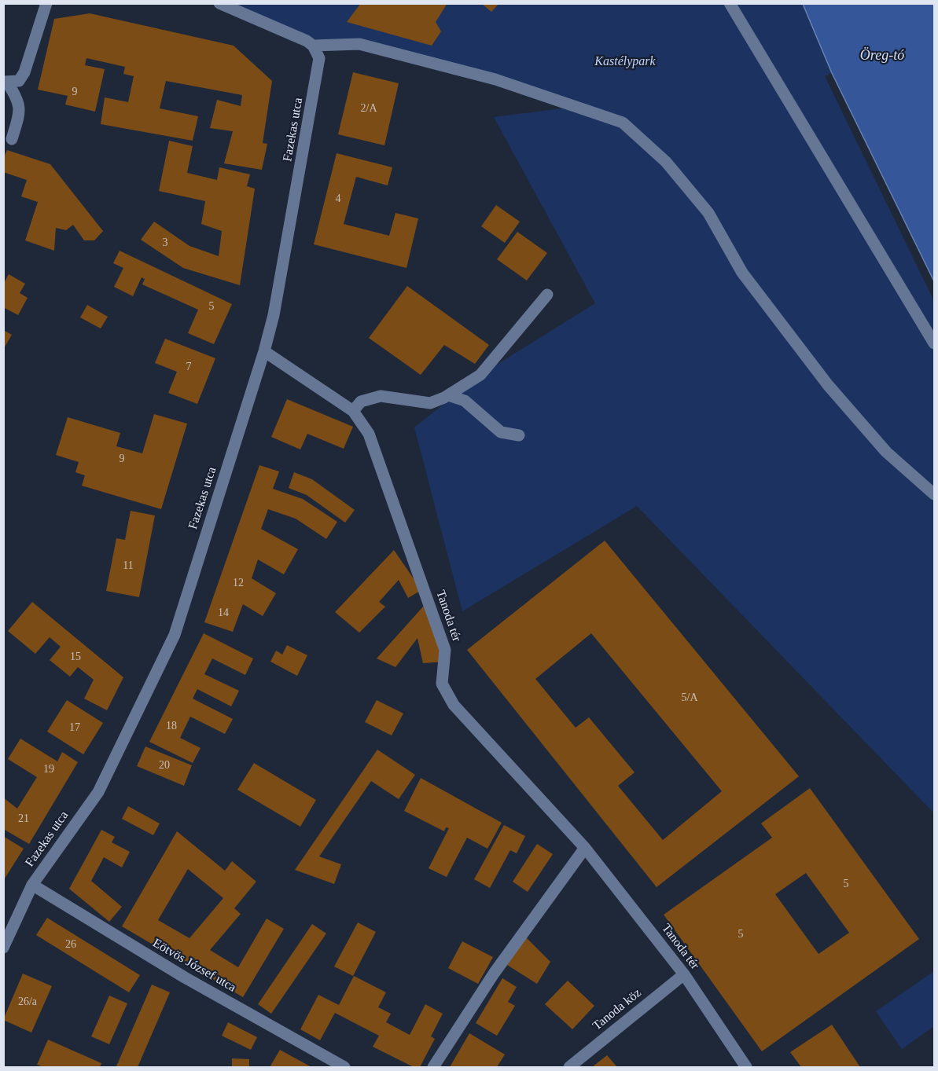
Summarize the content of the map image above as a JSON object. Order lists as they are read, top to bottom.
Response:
{
  "streets": {
    "street": [
      "Fazekas utca",
      "Tanoda tér",
      "Eötvös József utca",
      "Tanoda köz"
    ]
  },
  "crossings": [
    ["Fazekas utca", "Tanoda tér"],
    ["Fazekas utca", "Eötvös József utca"],
    ["Tanoda tér", "Tanoda köz"]
  ],
  "water": ["Öreg-tó"],
  "parks": ["Kastélypark"],
  "house_numbers": [
    "9",
    "2/A",
    "4",
    "3",
    "5",
    "7",
    "9",
    "11",
    "12",
    "14",
    "15",
    "5/A",
    "18",
    "17",
    "20",
    "19",
    "21",
    "5",
    "5",
    "26",
    "26/a"
  ]
}
